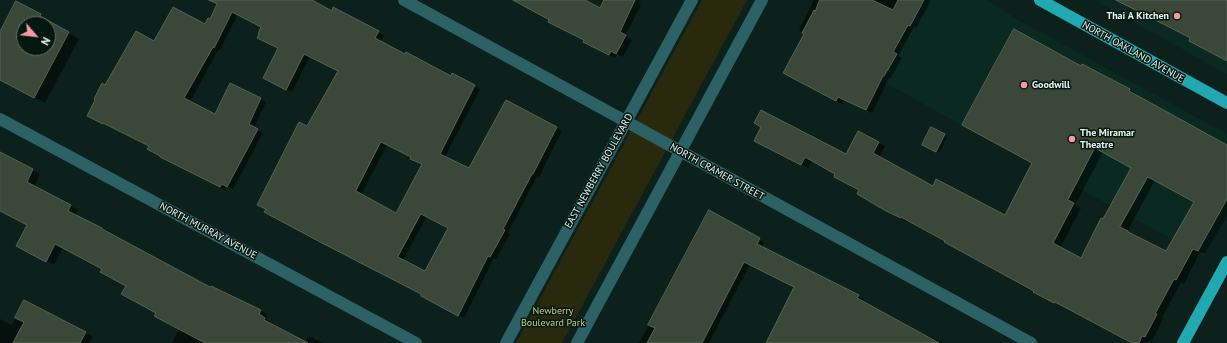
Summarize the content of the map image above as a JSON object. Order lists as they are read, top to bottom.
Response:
{
  "streets": {
    "main road": ["NORTH OAKLAND AVENUE"],
    "street": ["EAST NEWBERRY BOULEVARD", "NORTH CRAMER STREET", "NORTH MURRAY AVENUE"]
  },
  "crossings": [
    ["EAST NEWBERRY BOULEVARD", "NORTH CRAMER STREET"]
  ],
  "parks": ["Newberry Boulevard Park"],
  "places": ["Thai A Kitchen", "Goodwill", "The Miramar Theatre"],
  "north": "bottom right"
}
